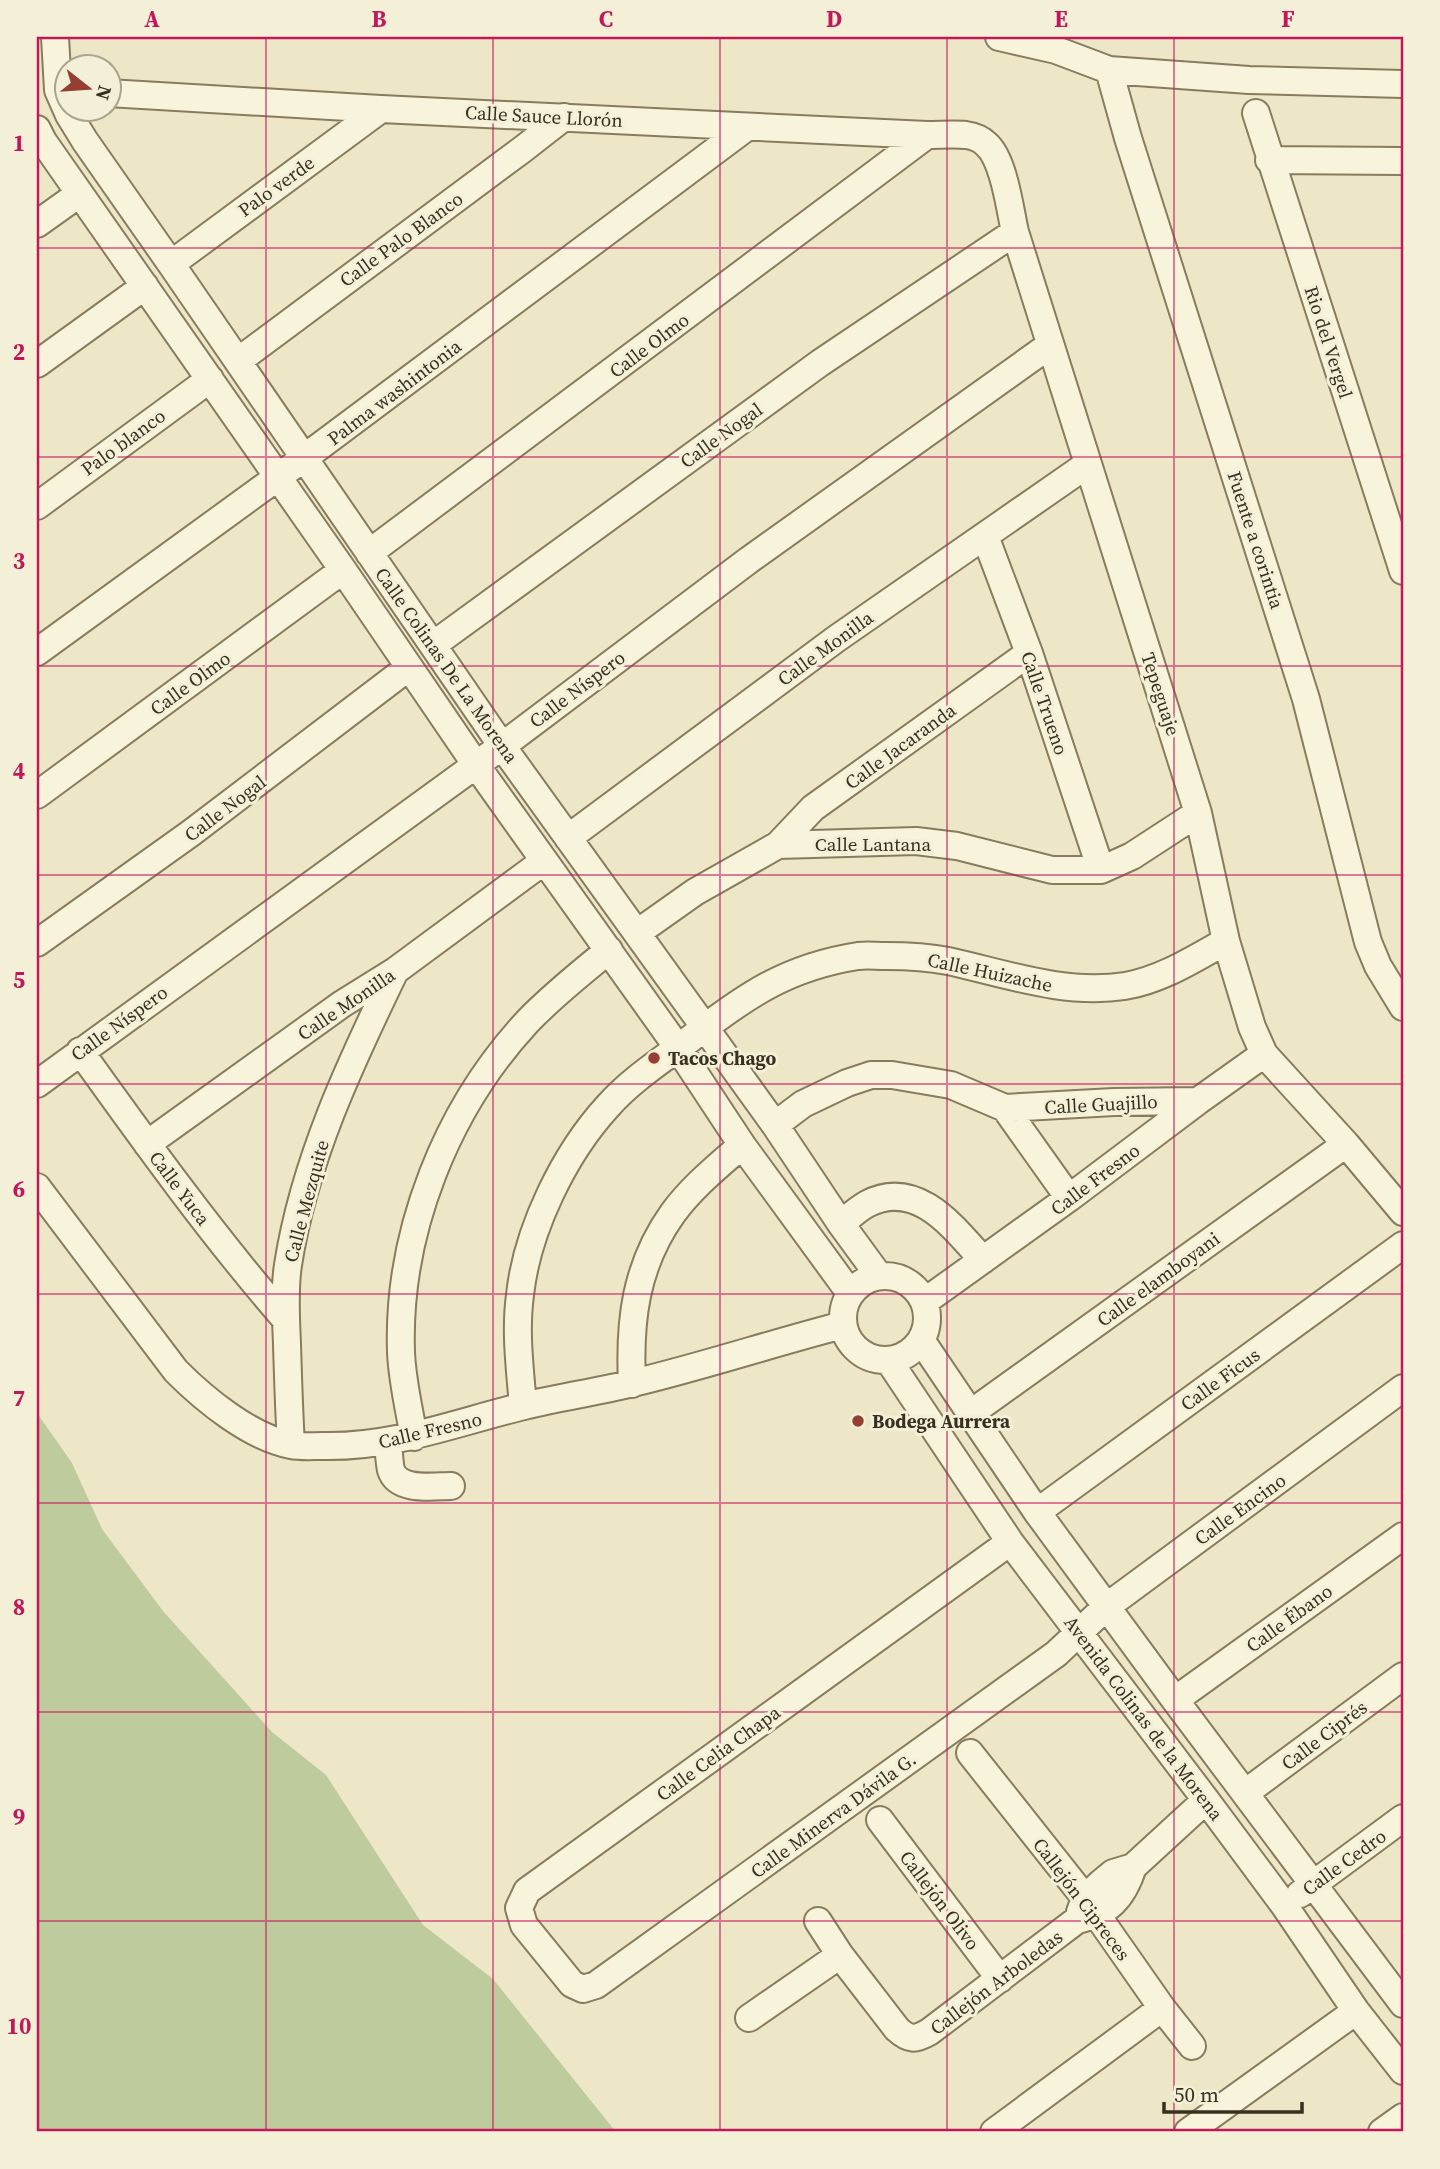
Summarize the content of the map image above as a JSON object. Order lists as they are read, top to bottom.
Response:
{
  "streets": {
    "street": [
      "Calle Sauce Llorón",
      "Palo verde",
      "Calle Palo Blanco",
      "Rio del Vergel",
      "Calle Olmo",
      "Palma washintonia",
      "Calle Nogal",
      "Palo blanco",
      "Fuente a corintia",
      "Calle Monilla",
      "Calle Colinas De La Morena",
      "Calle Níspero",
      "Tepeguaje",
      "Calle Trueno",
      "Calle Jacaranda",
      "Calle Lantana",
      "Calle Huizache",
      "Calle Guajillo",
      "Calle Fresno",
      "Calle Yuca",
      "Calle Mezquite",
      "Calle elamboyani",
      "Calle Ficus",
      "Calle Encino",
      "Calle Ébano",
      "Avenida Colinas de la Morena",
      "Calle Ciprés",
      "Calle Celia Chapa",
      "Calle Minerva Dávila G.",
      "Calle Cedro",
      "Callejón Cipreces",
      "Callejón Olivo",
      "Callejón Arboledas"
    ]
  },
  "crossings": [
    ["Calle Sauce Llorón", "Palo verde"],
    ["Calle Sauce Llorón", "Calle Palo Blanco"],
    ["Calle Sauce Llorón", "Calle Olmo"],
    ["Calle Sauce Llorón", "Palma washintonia"],
    ["Calle Sauce Llorón", "Tepeguaje"],
    ["Palo verde", "Calle Colinas De La Morena"],
    ["Calle Palo Blanco", "Calle Colinas De La Morena"],
    ["Calle Olmo", "Calle Colinas De La Morena"],
    ["Palma washintonia", "Calle Colinas De La Morena"],
    ["Calle Nogal", "Calle Colinas De La Morena"],
    ["Calle Nogal", "Tepeguaje"],
    ["Palo blanco", "Calle Colinas De La Morena"],
    ["Calle Monilla", "Calle Colinas De La Morena"],
    ["Calle Monilla", "Tepeguaje"],
    ["Calle Monilla", "Calle Trueno"],
    ["Calle Monilla", "Calle Yuca"],
    ["Calle Monilla", "Calle Mezquite"],
    ["Calle Colinas De La Morena", "Calle Níspero"],
    ["Calle Colinas De La Morena", "Calle Lantana"],
    ["Calle Colinas De La Morena", "Calle Huizache"],
    ["Calle Colinas De La Morena", "Calle Guajillo"],
    ["Calle Colinas De La Morena", "Calle Fresno"],
    ["Calle Colinas De La Morena", "Avenida Colinas de la Morena"],
    ["Calle Níspero", "Tepeguaje"],
    ["Calle Níspero", "Calle Yuca"],
    ["Tepeguaje", "Calle Lantana"],
    ["Tepeguaje", "Calle Huizache"],
    ["Tepeguaje", "Calle Fresno"],
    ["Tepeguaje", "Calle elamboyani"],
    ["Calle Trueno", "Calle Jacaranda"],
    ["Calle Trueno", "Calle Lantana"],
    ["Calle Jacaranda", "Calle Lantana"],
    ["Calle Huizache", "Calle Fresno"],
    ["Calle Guajillo", "Calle Fresno"],
    ["Calle Fresno", "Calle Mezquite"],
    ["Calle Fresno", "Avenida Colinas de la Morena"],
    ["Calle Yuca", "Calle Mezquite"],
    ["Calle elamboyani", "Avenida Colinas de la Morena"],
    ["Calle Ficus", "Avenida Colinas de la Morena"],
    ["Calle Encino", "Avenida Colinas de la Morena"],
    ["Calle Encino", "Calle Minerva Dávila G."],
    ["Calle Ébano", "Avenida Colinas de la Morena"],
    ["Avenida Colinas de la Morena", "Calle Ciprés"],
    ["Avenida Colinas de la Morena", "Calle Celia Chapa"],
    ["Avenida Colinas de la Morena", "Calle Minerva Dávila G."],
    ["Avenida Colinas de la Morena", "Calle Cedro"],
    ["Avenida Colinas de la Morena", "Callejón Arboledas"],
    ["Calle Celia Chapa", "Calle Minerva Dávila G."],
    ["Callejón Cipreces", "Callejón Arboledas"],
    ["Callejón Olivo", "Callejón Arboledas"]
  ],
  "places": ["Tacos Chago", "Bodega Aurrera"],
  "scale_bar": "50 m",
  "north": "right",
  "grid": {
    "columns": [
      "A",
      "B",
      "C",
      "D",
      "E",
      "F"
    ],
    "rows": [
      "1",
      "2",
      "3",
      "4",
      "5",
      "6",
      "7",
      "8",
      "9",
      "10"
    ]
  }
}
